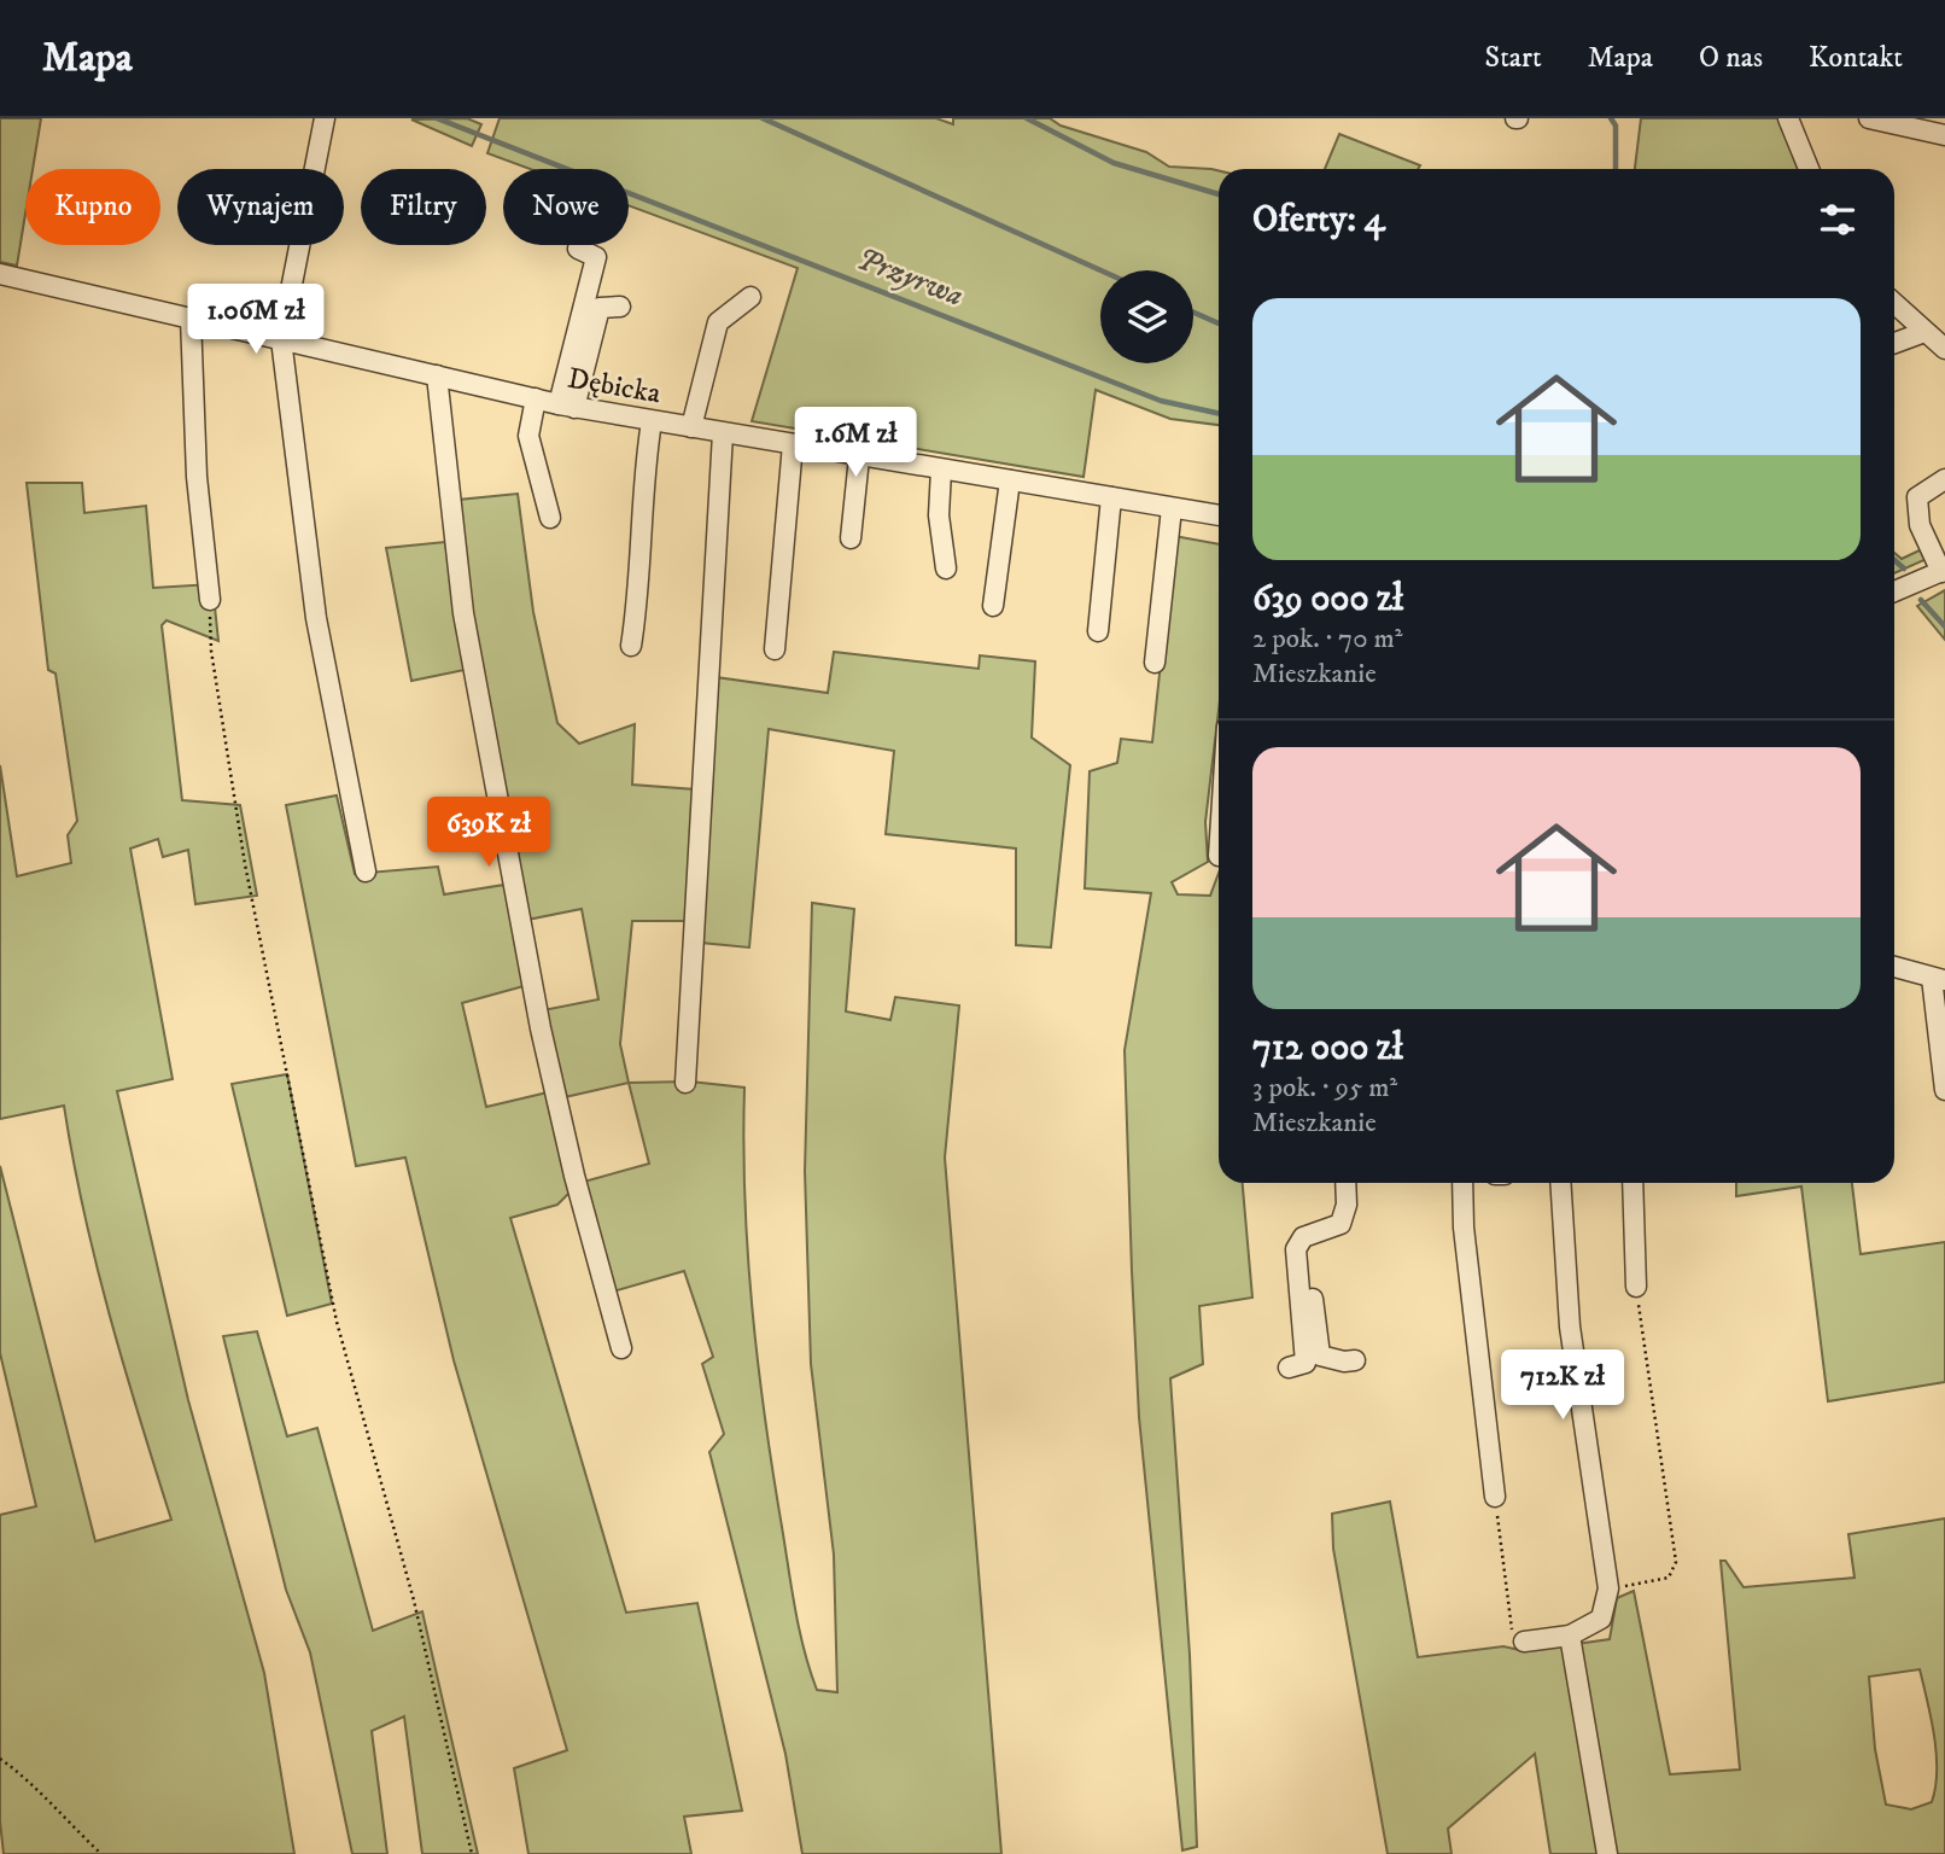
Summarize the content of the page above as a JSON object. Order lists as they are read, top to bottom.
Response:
{
  "streets": {
    "street": ["Dębicka"]
  },
  "water": ["Przyrwa"],
  "page": {
    "header": "Mapa",
    "nav": [
      "Start",
      "Mapa",
      "O nas",
      "Kontakt"
    ],
    "chip": [
      "Kupno",
      "Wynajem",
      "Filtry",
      "Nowe"
    ],
    "heading": "Oferty: 4",
    "list": [
      {
        "name": "639 000 zł",
        "note": "2 pok. · 70 m² · Mieszkanie"
      },
      {
        "name": "712 000 zł",
        "note": "3 pok. · 95 m² · Mieszkanie"
      }
    ],
    "price": [
      "1.06M zł",
      "1.6M zł",
      "639K zł",
      "712K zł"
    ]
  }
}
